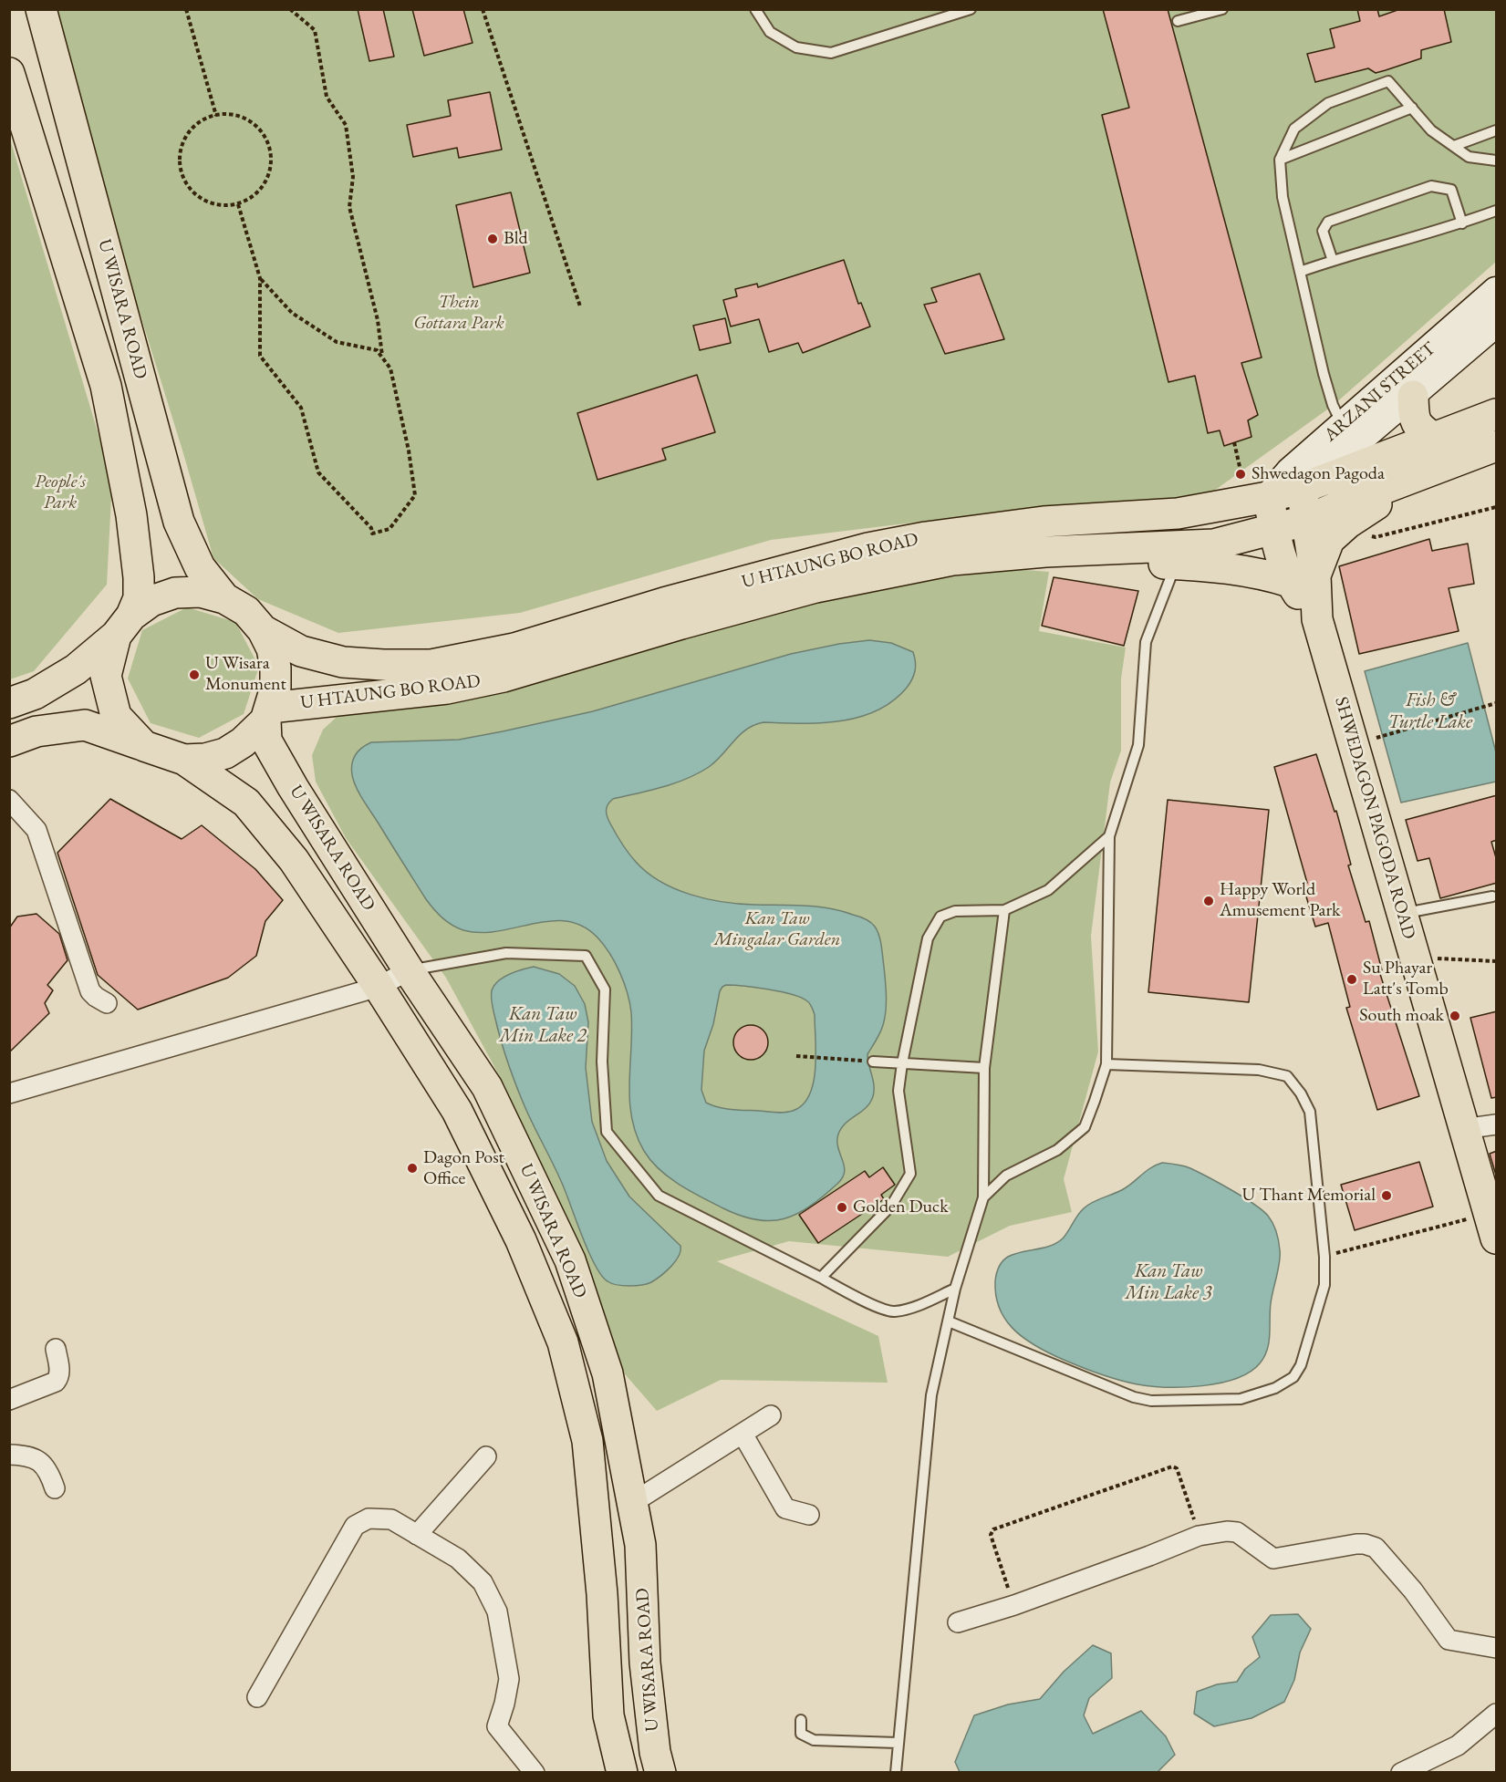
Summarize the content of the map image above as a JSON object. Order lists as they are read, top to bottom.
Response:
{
  "streets": {
    "main road": [
      "U WISARA ROAD",
      "ARZANI STREET",
      "U HTAUNG BO ROAD",
      "SHWEDAGON PAGODA ROAD"
    ]
  },
  "crossings": [
    ["U WISARA ROAD", "U HTAUNG BO ROAD"],
    ["ARZANI STREET", "U HTAUNG BO ROAD"],
    ["ARZANI STREET", "SHWEDAGON PAGODA ROAD"],
    ["U HTAUNG BO ROAD", "SHWEDAGON PAGODA ROAD"]
  ],
  "water": ["Fish & Turtle Lake", "Kan Taw Min Lake 2", "Kan Taw Min Lake 3"],
  "parks": ["Thein Gottara Park", "People's Park", "Kan Taw Mingalar Garden"],
  "places": [
    "Bld",
    "Shwedagon Pagoda",
    "U Wisara Monument",
    "Happy World Amusement Park",
    "Su Phayar Latt's Tomb",
    "South moak",
    "Dagon Post Office",
    "U Thant Memorial",
    "Golden Duck"
  ]
}
